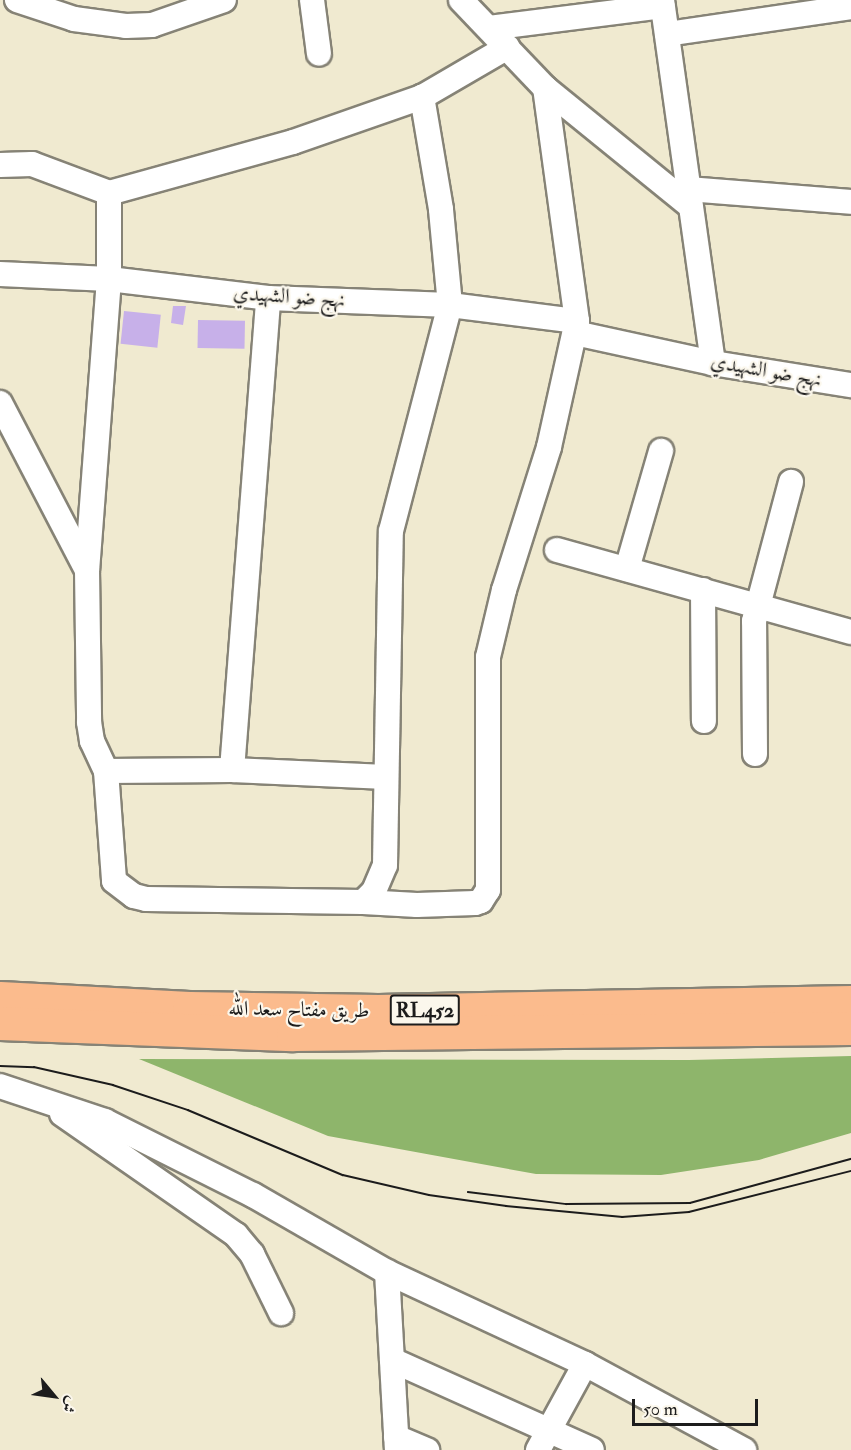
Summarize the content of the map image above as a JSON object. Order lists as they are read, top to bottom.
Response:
{
  "streets": {
    "highway": ["طريق مفتاح سعد الله", "RL452"],
    "street": ["نهج ضو الشهيدي"]
  },
  "scale_bar": "50 m",
  "north": "bottom right"
}
